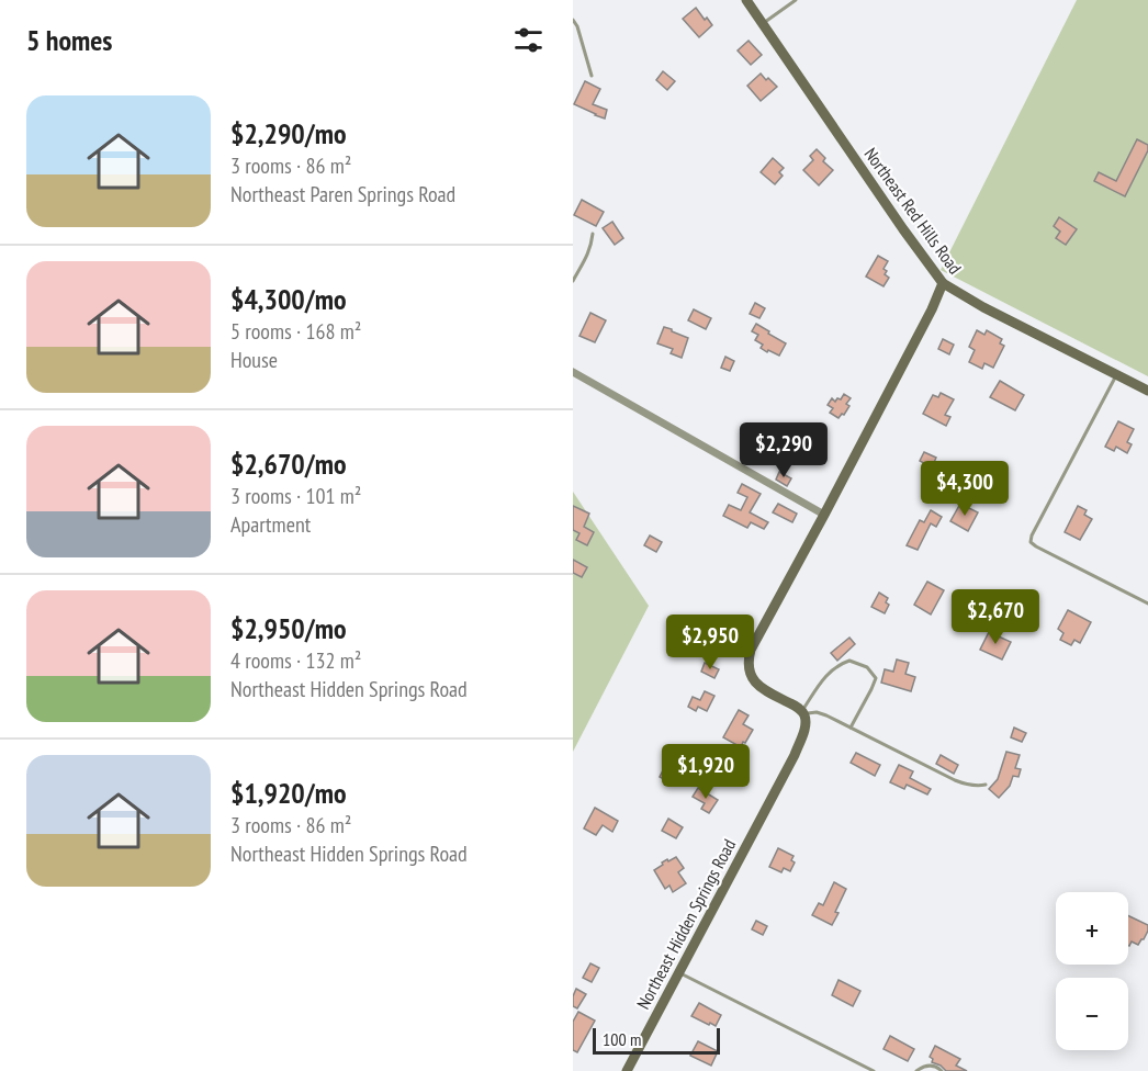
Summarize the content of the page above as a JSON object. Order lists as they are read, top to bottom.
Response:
{
  "streets": {
    "street": ["Northeast Red Hills Road", "Northeast Hidden Springs Road"]
  },
  "scale_bar": "100 m",
  "page": {
    "heading": "5 homes",
    "list": [
      {
        "name": "$2,290/mo",
        "note": "3 rooms · 86 m² · Northeast Paren Springs Road"
      },
      {
        "name": "$4,300/mo",
        "note": "5 rooms · 168 m² · House"
      },
      {
        "name": "$2,670/mo",
        "note": "3 rooms · 101 m² · Apartment"
      },
      {
        "name": "$2,950/mo",
        "note": "4 rooms · 132 m² · Northeast Hidden Springs Road"
      },
      {
        "name": "$1,920/mo",
        "note": "3 rooms · 86 m² · Northeast Hidden Springs Road"
      }
    ],
    "price": [
      "$2,290",
      "$4,300",
      "$2,670",
      "$2,950",
      "$1,920"
    ],
    "map_buttons": ["+", "−"],
    "scale": "100 m"
  }
}
